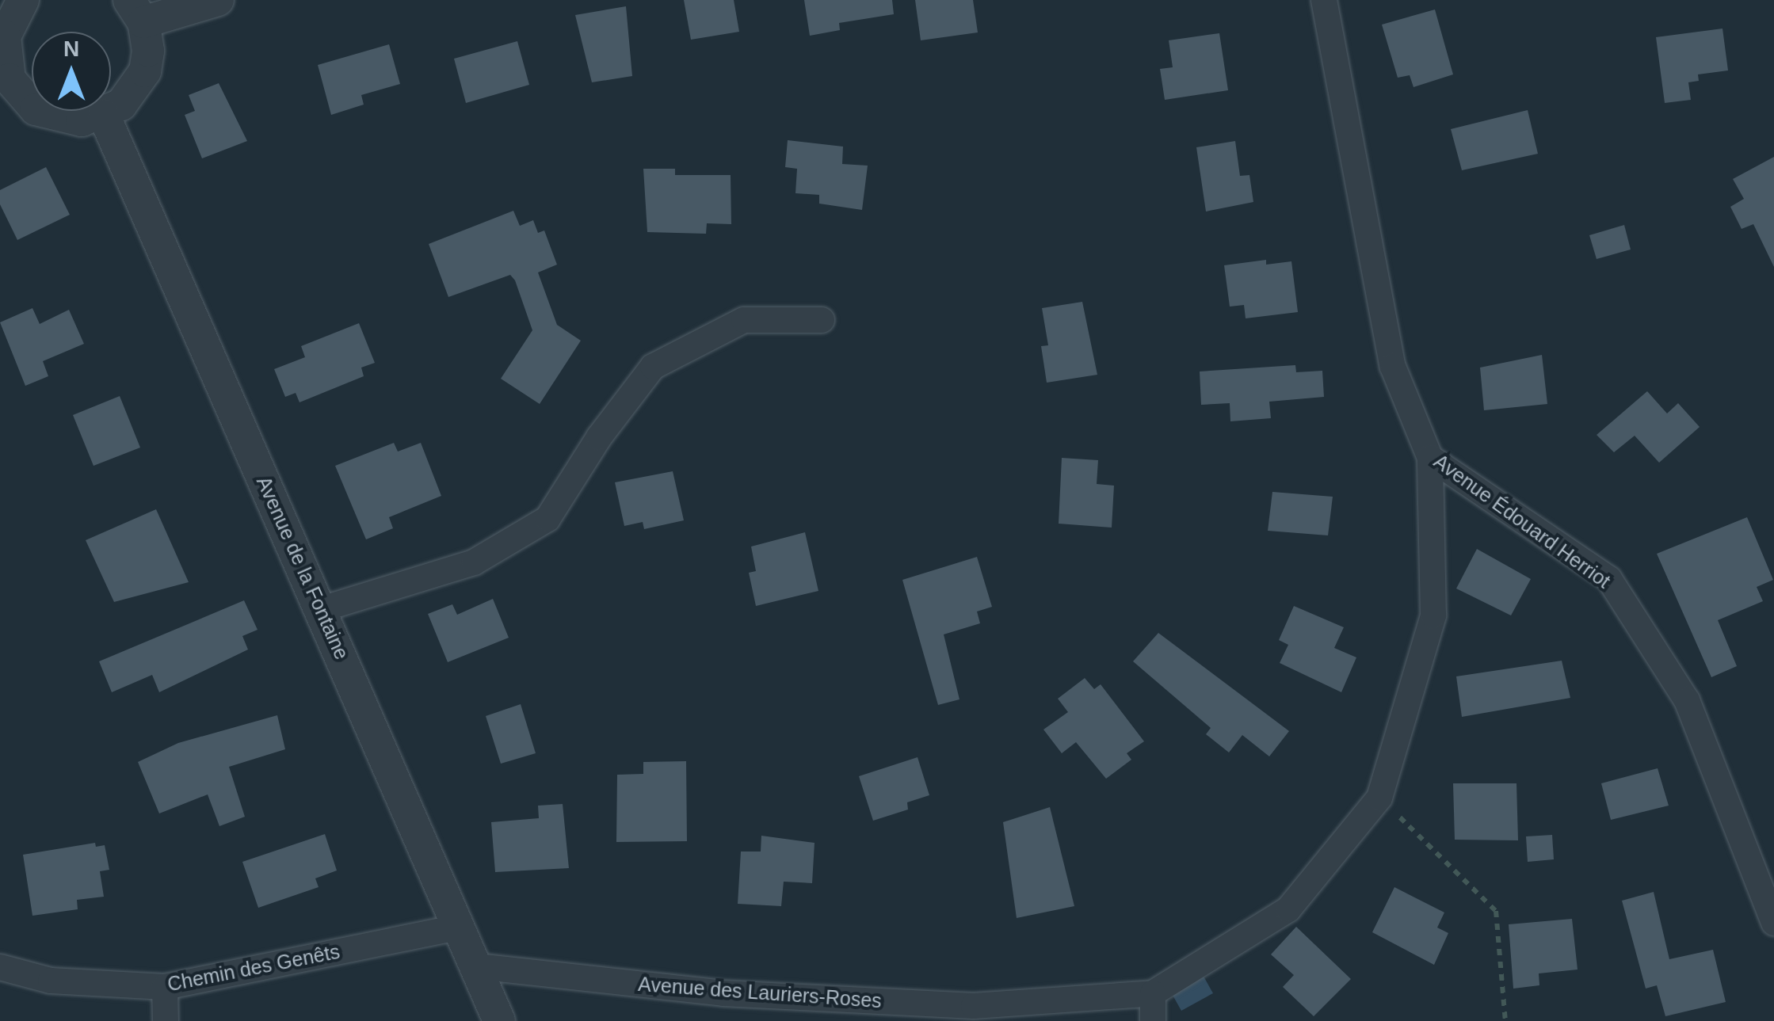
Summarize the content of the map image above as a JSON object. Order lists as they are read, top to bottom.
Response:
{
  "streets": {
    "street": [
      "Avenue Édouard Herriot",
      "Avenue de la Fontaine",
      "Chemin des Genêts",
      "Avenue des Lauriers-Roses"
    ]
  },
  "crossings": [
    ["Avenue Édouard Herriot", "Avenue des Lauriers-Roses"],
    ["Avenue de la Fontaine", "Chemin des Genêts"],
    ["Avenue de la Fontaine", "Avenue des Lauriers-Roses"]
  ],
  "north": "top"
}
